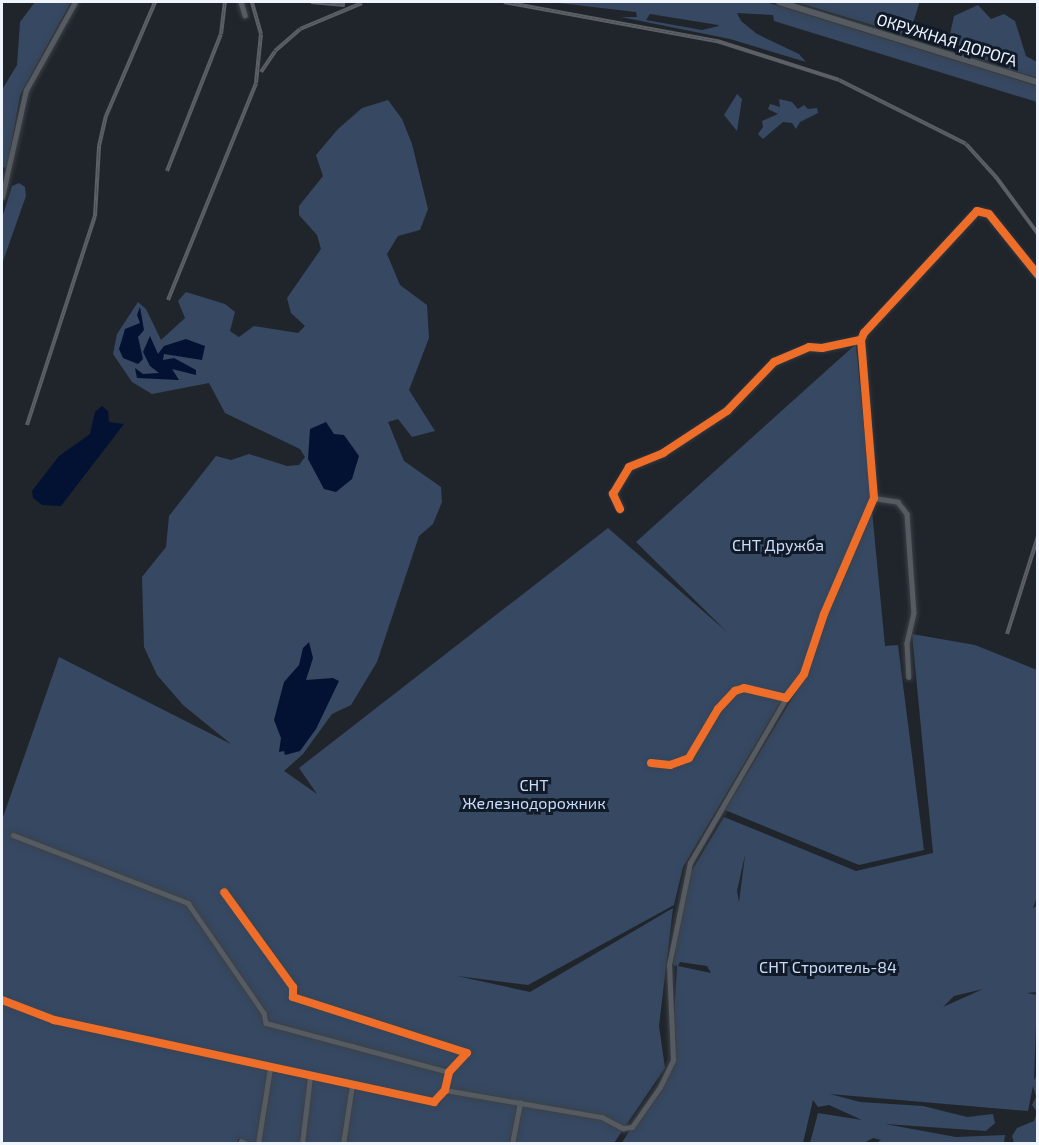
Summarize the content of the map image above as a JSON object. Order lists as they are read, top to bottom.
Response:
{
  "streets": {
    "main road": ["ОКРУЖНАЯ ДОРОГА"]
  },
  "parks": ["СНТ Дружба", "СНТ Железнодорожник", "СНТ Строитель-84"]
}
